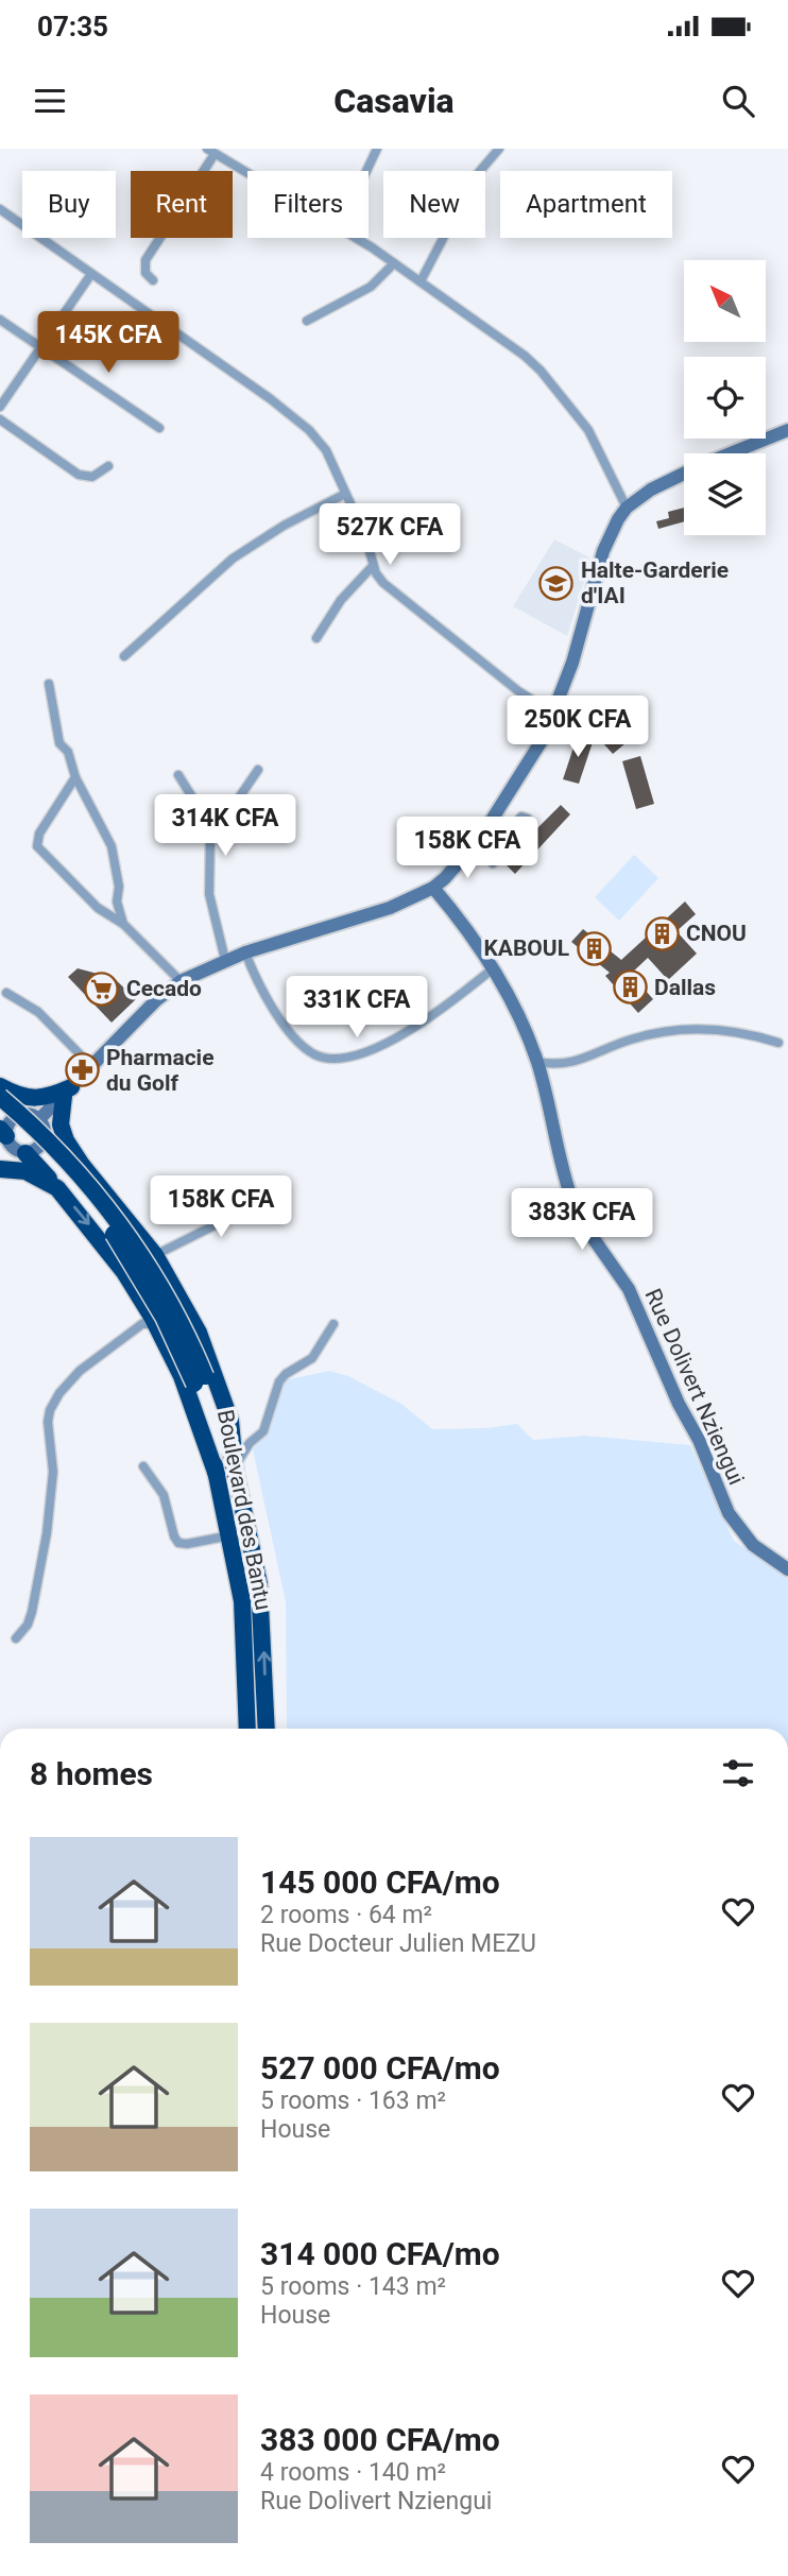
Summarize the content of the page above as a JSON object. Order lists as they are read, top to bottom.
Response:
{
  "streets": {
    "highway": ["Boulevard des Bantu"],
    "street": ["Rue Dolivert Nziengui"]
  },
  "places": {
    "school or university": ["Halte-Garderie d'IAI"],
    "building": ["CNOU", "KABOUL", "Dallas"],
    "supermarket": ["Cecado"],
    "pharmacy": ["Pharmacie du Golf"]
  },
  "north": "top left",
  "page": {
    "status": "07:35",
    "header": "Casavia",
    "chip": [
      "Buy",
      "Rent",
      "Filters",
      "New",
      "Apartment"
    ],
    "price": [
      "145K CFA",
      "527K CFA",
      "250K CFA",
      "314K CFA",
      "158K CFA",
      "331K CFA",
      "158K CFA",
      "383K CFA"
    ],
    "heading": "8 homes",
    "list": [
      {
        "name": "145 000 CFA/mo",
        "note": "2 rooms · 64 m² · Rue Docteur Julien MEZU"
      },
      {
        "name": "527 000 CFA/mo",
        "note": "5 rooms · 163 m² · House"
      },
      {
        "name": "314 000 CFA/mo",
        "note": "5 rooms · 143 m² · House"
      },
      {
        "name": "383 000 CFA/mo",
        "note": "4 rooms · 140 m² · Rue Dolivert Nziengui"
      }
    ]
  }
}
